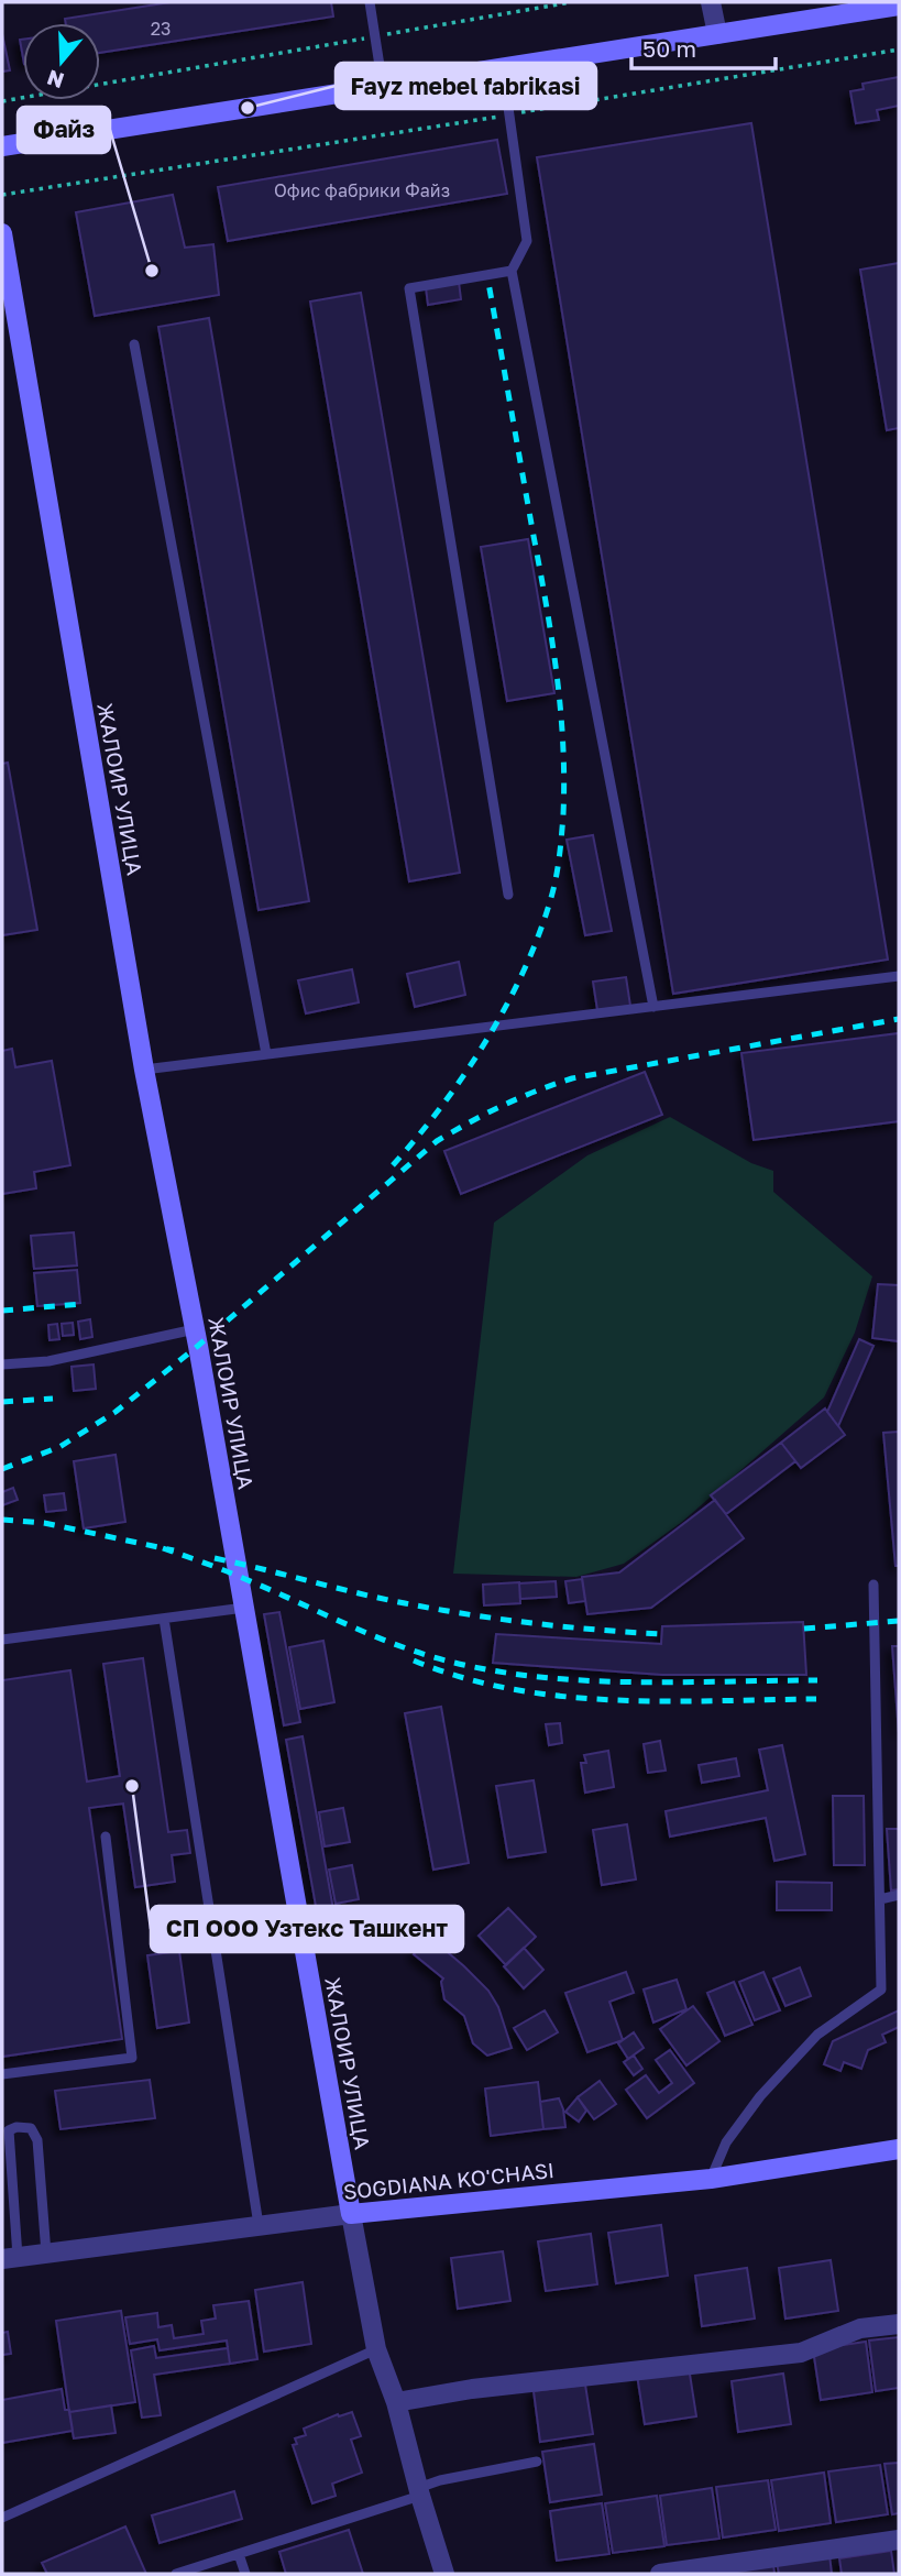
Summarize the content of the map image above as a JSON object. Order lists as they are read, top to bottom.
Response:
{
  "streets": {
    "street": ["ЖАЛОИР УЛИЦА", "SOGDIANA KO'CHASI"]
  },
  "crossings": [
    ["ЖАЛОИР УЛИЦА", "SOGDIANA KO'CHASI"]
  ],
  "places": ["Fayz mebel fabrikasi", "Файз", "СП ООО Узтекс Ташкент"],
  "house_numbers": ["23", "Офис фабрики Файз"],
  "scale_bar": "50 m",
  "north": "bottom"
}
